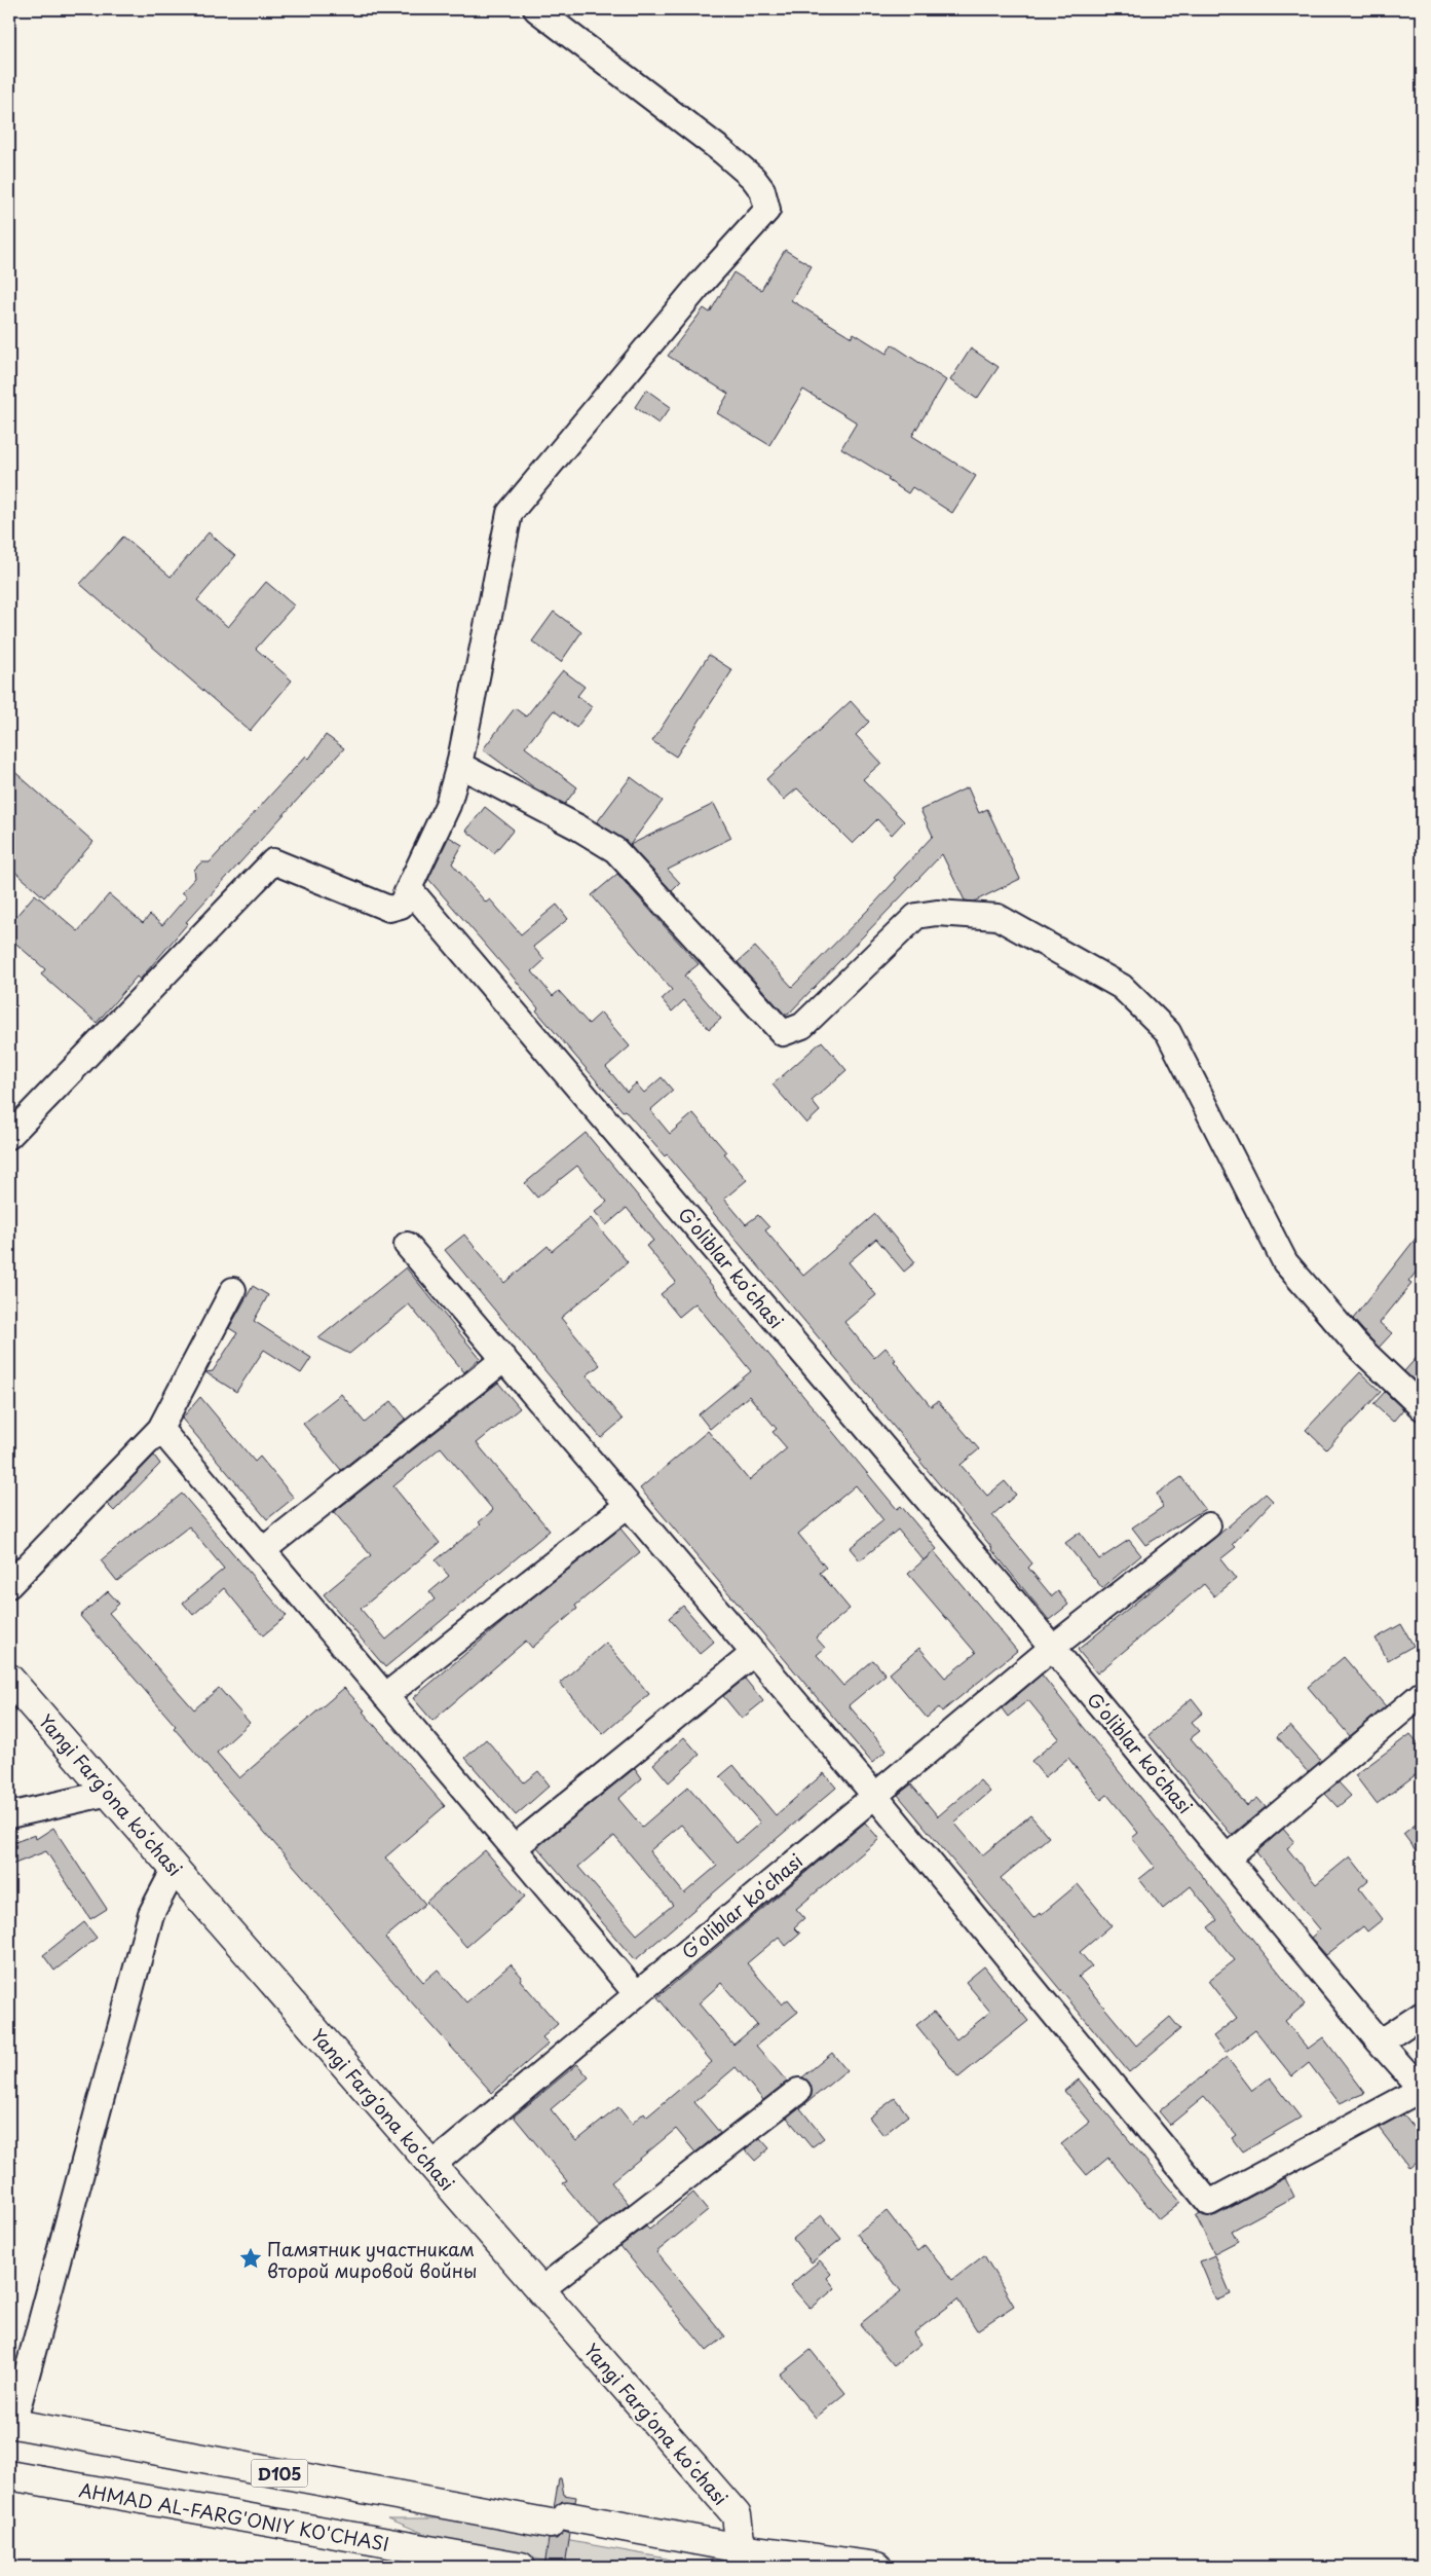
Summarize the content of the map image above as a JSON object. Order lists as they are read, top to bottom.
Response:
{
  "streets": {
    "main road": ["Yangi Fargʻona koʻchasi", "D105", "AHMAD AL-FARG'ONIY KO'CHASI"],
    "street": ["Gʻoliblar koʻchasi"]
  },
  "crossings": [
    ["Gʻoliblar koʻchasi", "Yangi Fargʻona koʻchasi"],
    ["Yangi Fargʻona koʻchasi", "D105"]
  ],
  "places": {
    "place": ["Памятник участникам второй мировой войны"]
  }
}
